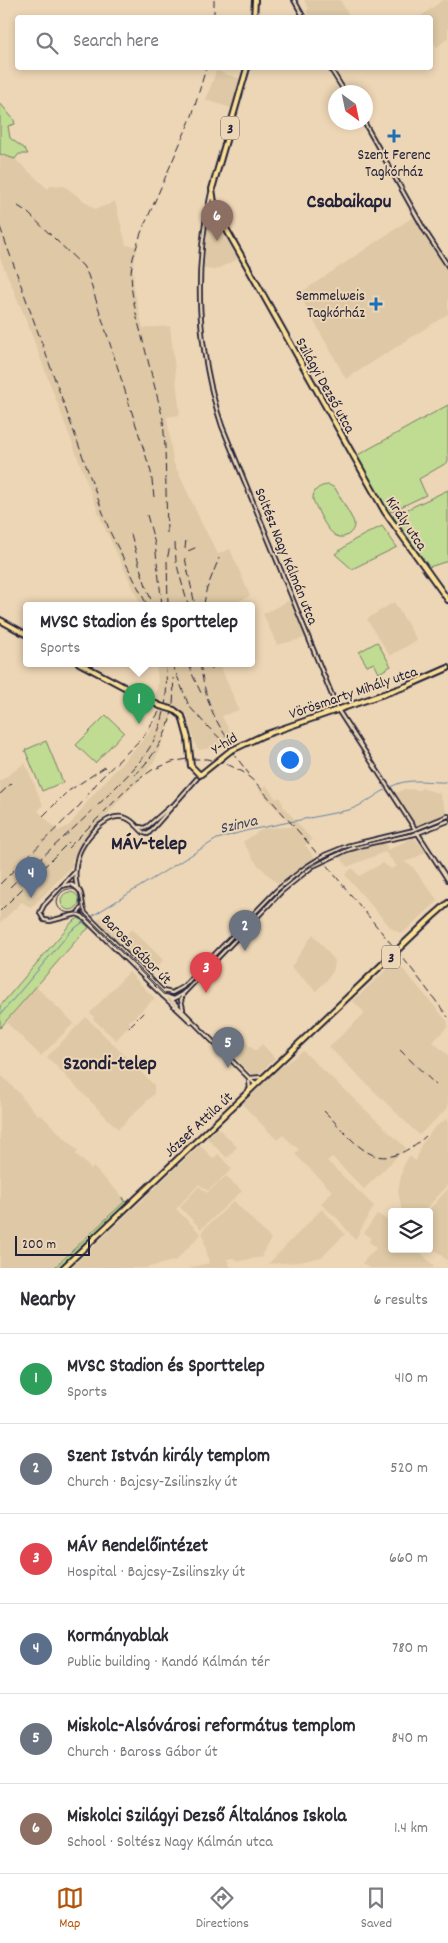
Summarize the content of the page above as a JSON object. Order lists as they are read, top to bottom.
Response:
{
  "streets": {
    "main road": [
      "3",
      "Szilágyi Dezső utca",
      "Király utca",
      "Vörösmarty Mihály utca",
      "Y-híd",
      "József Attila út"
    ],
    "street": ["Soltész Nagy Kálmán utca", "Baross Gábor út"]
  },
  "crossings": [
    ["3", "Szilágyi Dezső utca"],
    ["3", "Soltész Nagy Kálmán utca"],
    ["Szilágyi Dezső utca", "Király utca"],
    ["Szilágyi Dezső utca", "Soltész Nagy Kálmán utca"],
    ["Soltész Nagy Kálmán utca", "Vörösmarty Mihály utca"],
    ["Vörösmarty Mihály utca", "Y-híd"],
    ["Baross Gábor út", "József Attila út"]
  ],
  "districts": ["Csabaikapu", "MÁV-telep", "Szondi-telep"],
  "water": ["Szinva"],
  "places": {
    "health": ["Szent Ferenc Tagkórház", "Semmelweis Tagkórház"]
  },
  "scale_bar": "200 m",
  "north": "bottom right",
  "page": {
    "search": "Search here",
    "pins": [
      "6",
      "1",
      "4",
      "2",
      "3",
      "5"
    ],
    "popup": ["MVSC Stadion és Sporttelep", "Sports"],
    "scale": "200 m",
    "heading": ["Nearby", "6 results"],
    "list": [
      {
        "mark": "1",
        "name": "MVSC Stadion és Sporttelep",
        "note": "Sports",
        "value": "410 m"
      },
      {
        "mark": "2",
        "name": "Szent István király templom",
        "note": "Church · Bajcsy-Zsilinszky út",
        "value": "520 m"
      },
      {
        "mark": "3",
        "name": "MÁV Rendelőintézet",
        "note": "Hospital · Bajcsy-Zsilinszky út",
        "value": "660 m"
      },
      {
        "mark": "4",
        "name": "Kormányablak",
        "note": "Public building · Kandó Kálmán tér",
        "value": "780 m"
      },
      {
        "mark": "5",
        "name": "Miskolc-Alsóvárosi református templom",
        "note": "Church · Baross Gábor út",
        "value": "840 m"
      },
      {
        "mark": "6",
        "name": "Miskolci Szilágyi Dezső Általános Iskola",
        "note": "School · Soltész Nagy Kálmán utca",
        "value": "1.4 km"
      }
    ],
    "nav": ["Map", "Directions", "Saved"]
  }
}
